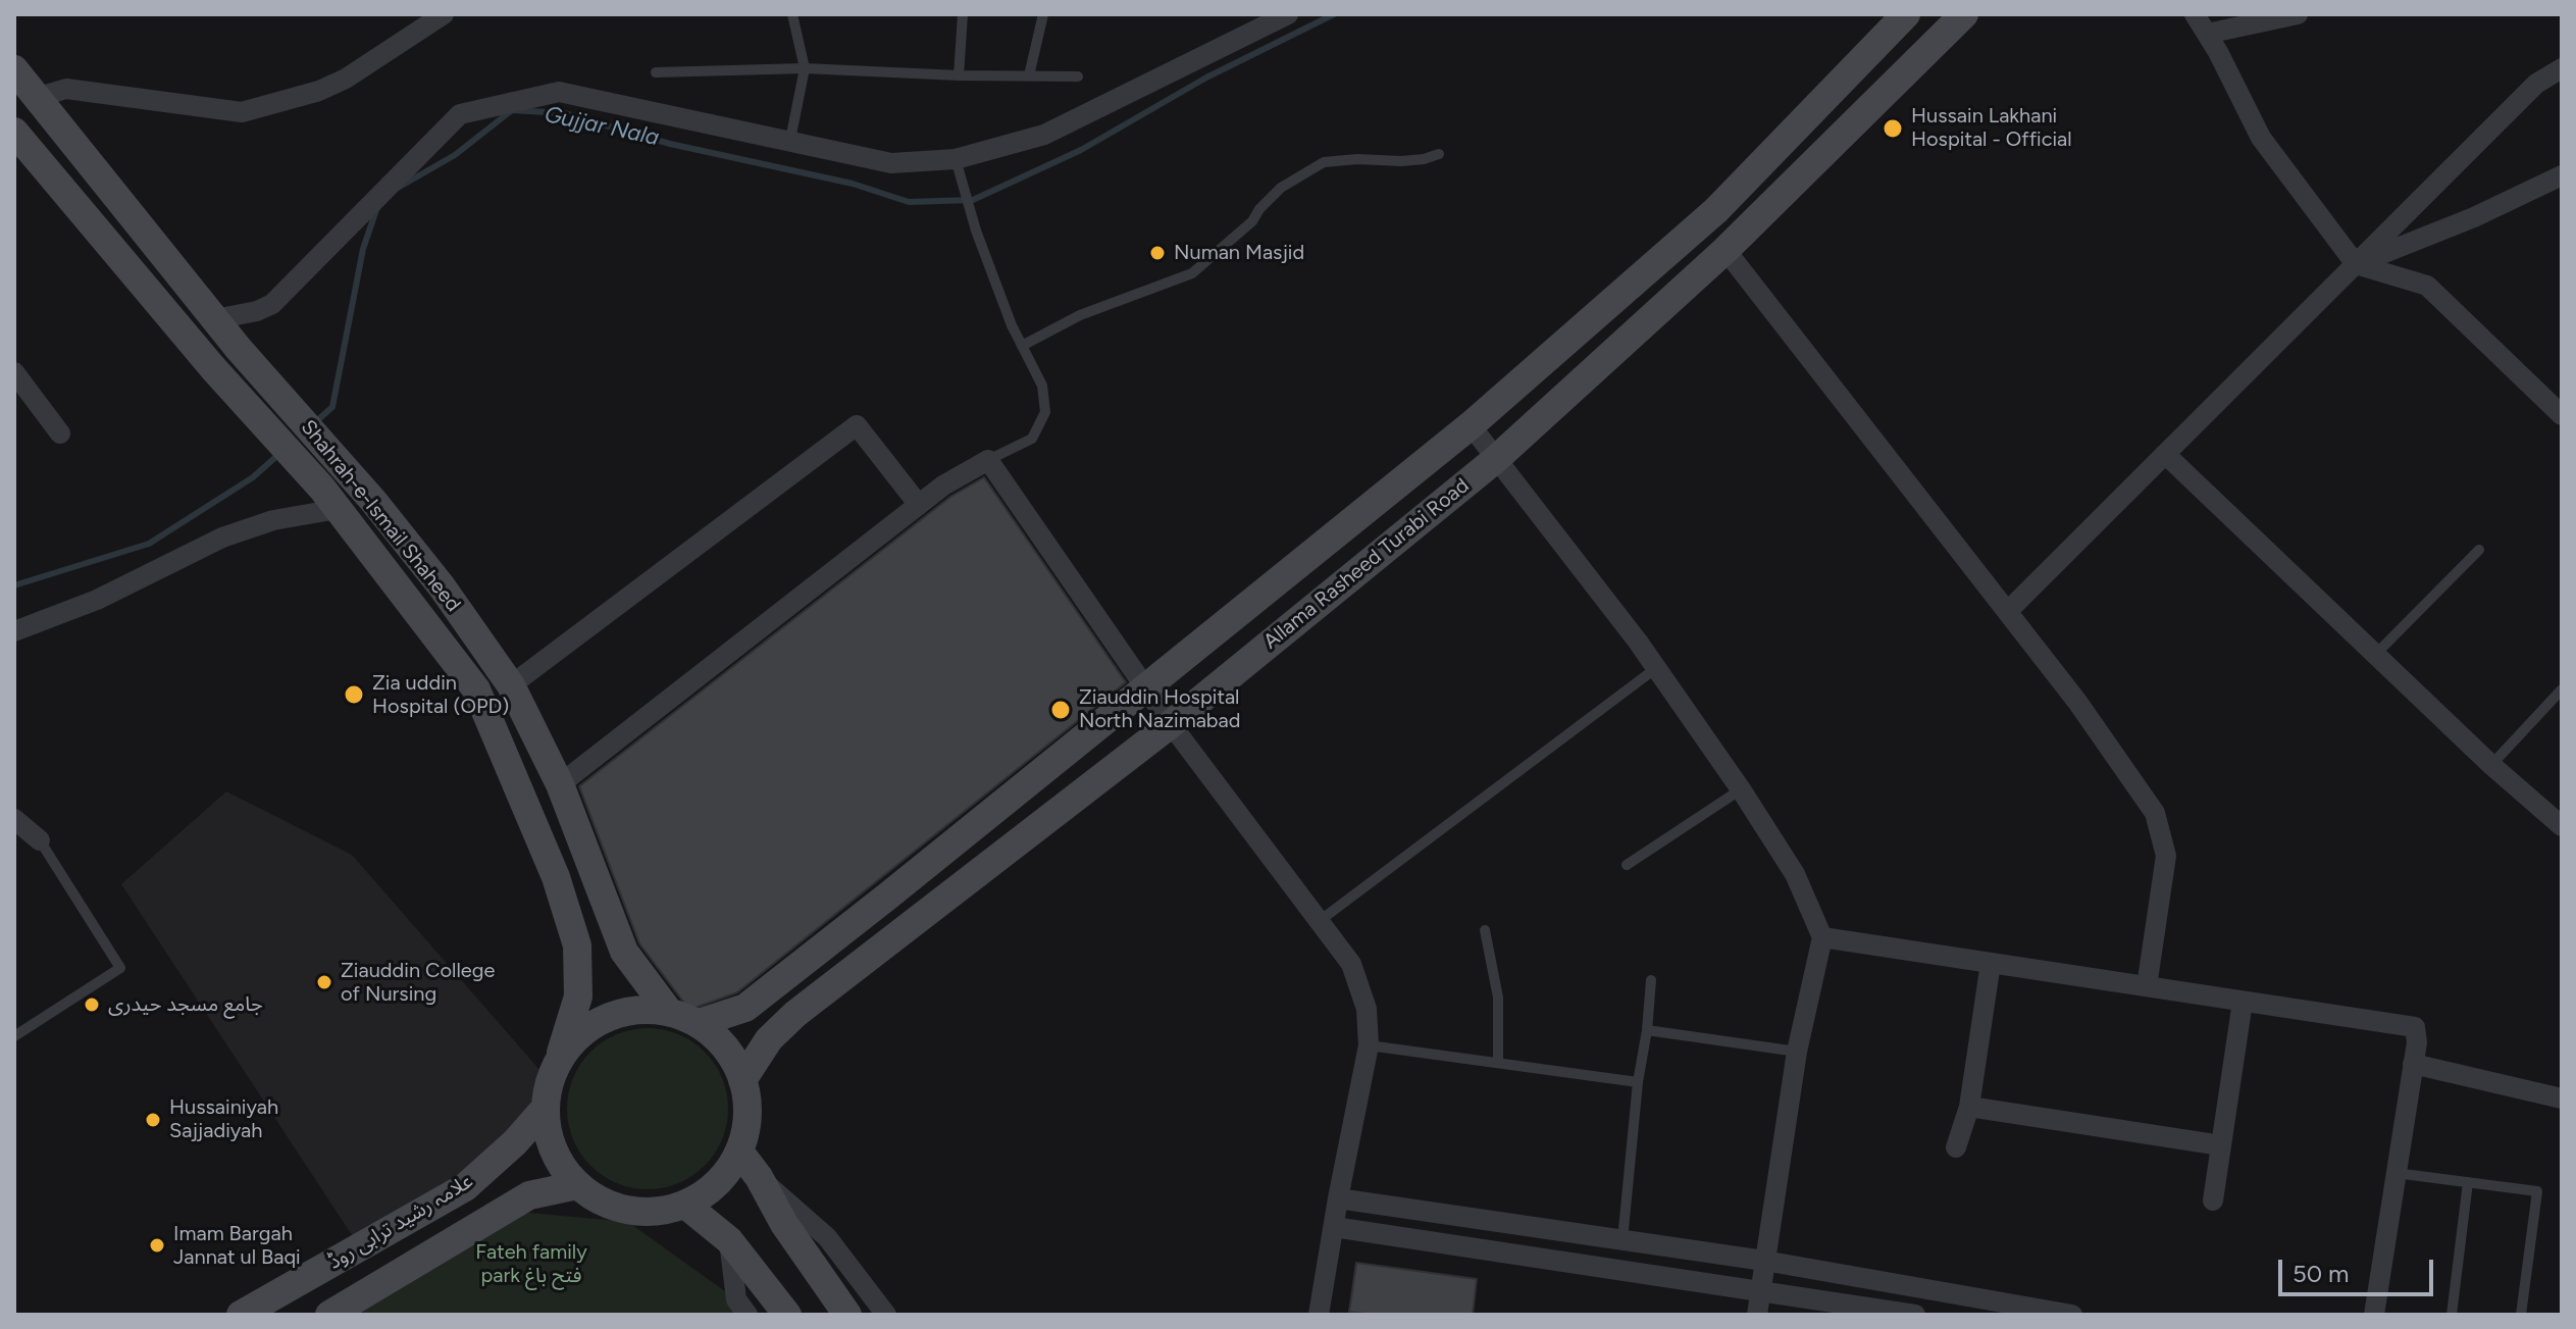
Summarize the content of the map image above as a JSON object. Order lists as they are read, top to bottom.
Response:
{
  "streets": {
    "main road": ["Shahrah-e-Ismail Shaheed", "Allama Rasheed Turabi Road", "علامہ رشید ترابی روڈ"]
  },
  "crossings": [
    ["Shahrah-e-Ismail Shaheed", "Allama Rasheed Turabi Road"],
    ["Shahrah-e-Ismail Shaheed", "علامہ رشید ترابی روڈ"],
    ["Allama Rasheed Turabi Road", "علامہ رشید ترابی روڈ"]
  ],
  "water": ["Gujjar Nala"],
  "parks": ["Fateh family park فتح باغ"],
  "places": [
    "Hussain Lakhani Hospital - Official",
    "Numan Masjid",
    "Zia uddin Hospital (OPD)",
    "Ziauddin Hospital North Nazimabad",
    "Ziauddin College of Nursing",
    "جامع مسجد حیدری",
    "Hussainiyah Sajjadiyah",
    "Imam Bargah Jannat ul Baqi"
  ],
  "scale_bar": "50 m"
}
